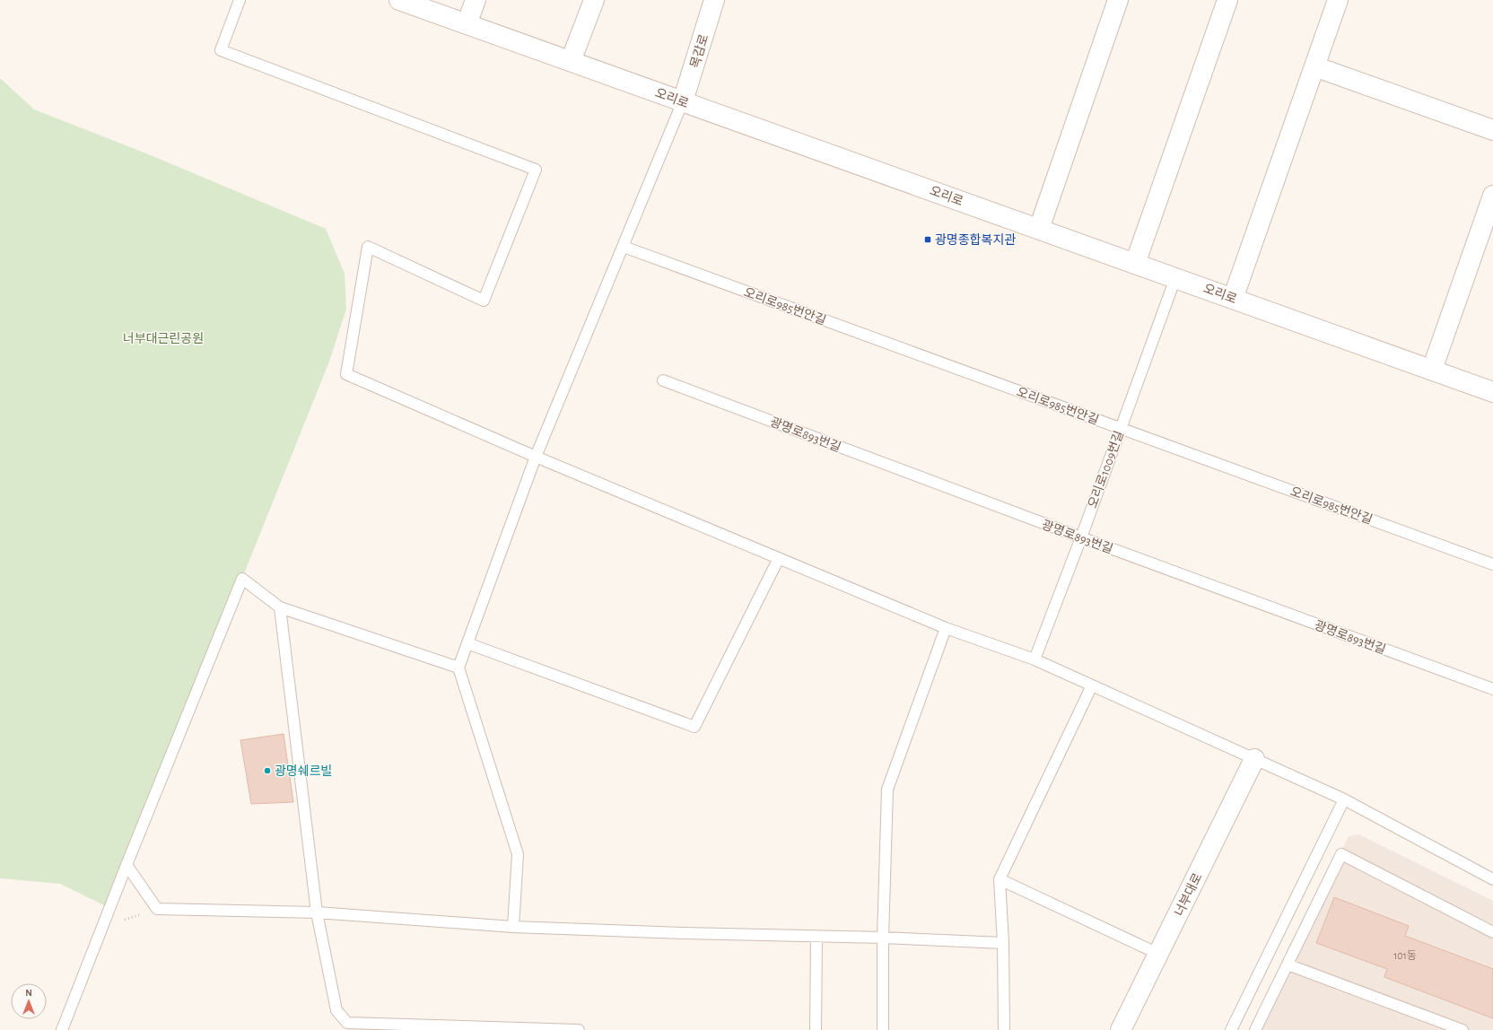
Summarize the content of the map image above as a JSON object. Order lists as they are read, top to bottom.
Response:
{
  "streets": {
    "street": ["목감로", "오리로", "너부대로"],
    "lane": ["오리로985번안길", "광명로893번길", "오리로1009번길"]
  },
  "crossings": [
    ["목감로", "오리로"],
    ["오리로", "오리로1009번길"],
    ["오리로985번안길", "오리로1009번길"],
    ["광명로893번길", "오리로1009번길"]
  ],
  "parks": ["너부대근린공원"],
  "places": {
    "transit": ["광명종합복지관"],
    "other": ["광명쉐르빌"]
  },
  "house_numbers": ["101동"],
  "north": "top"
}
